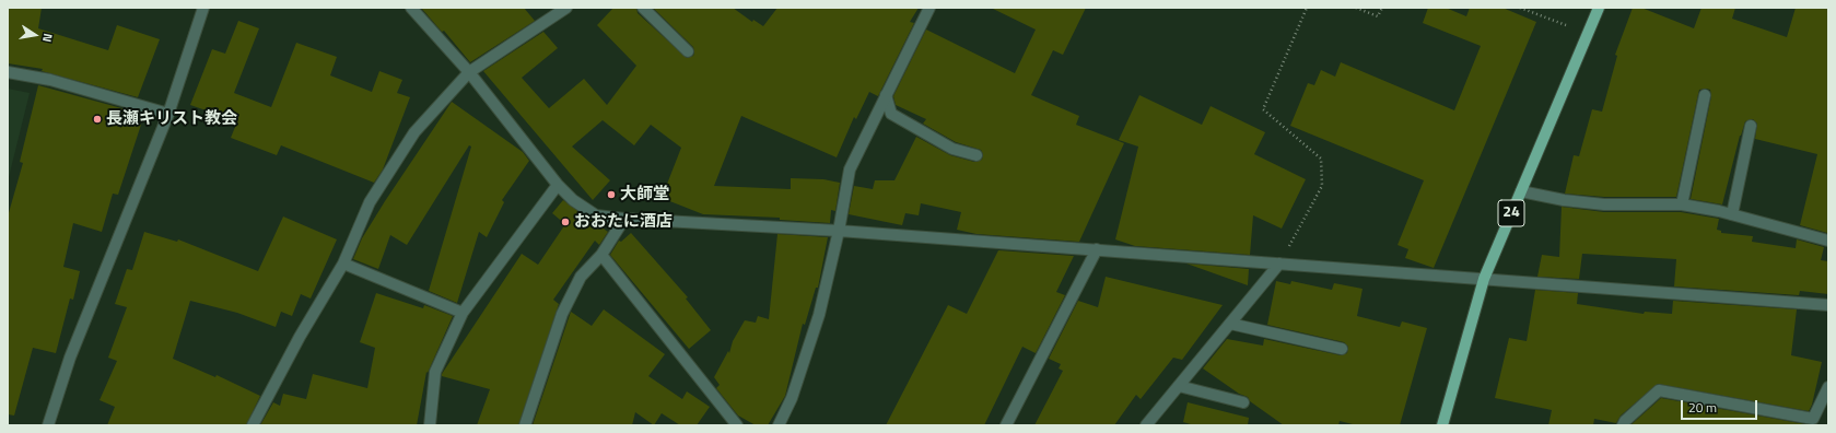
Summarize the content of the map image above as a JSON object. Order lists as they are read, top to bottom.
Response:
{
  "streets": {
    "main road": ["24"]
  },
  "places": ["長瀬キリスト教会", "大師堂", "おおたに酒店"],
  "scale_bar": "20 m",
  "north": "right"
}
